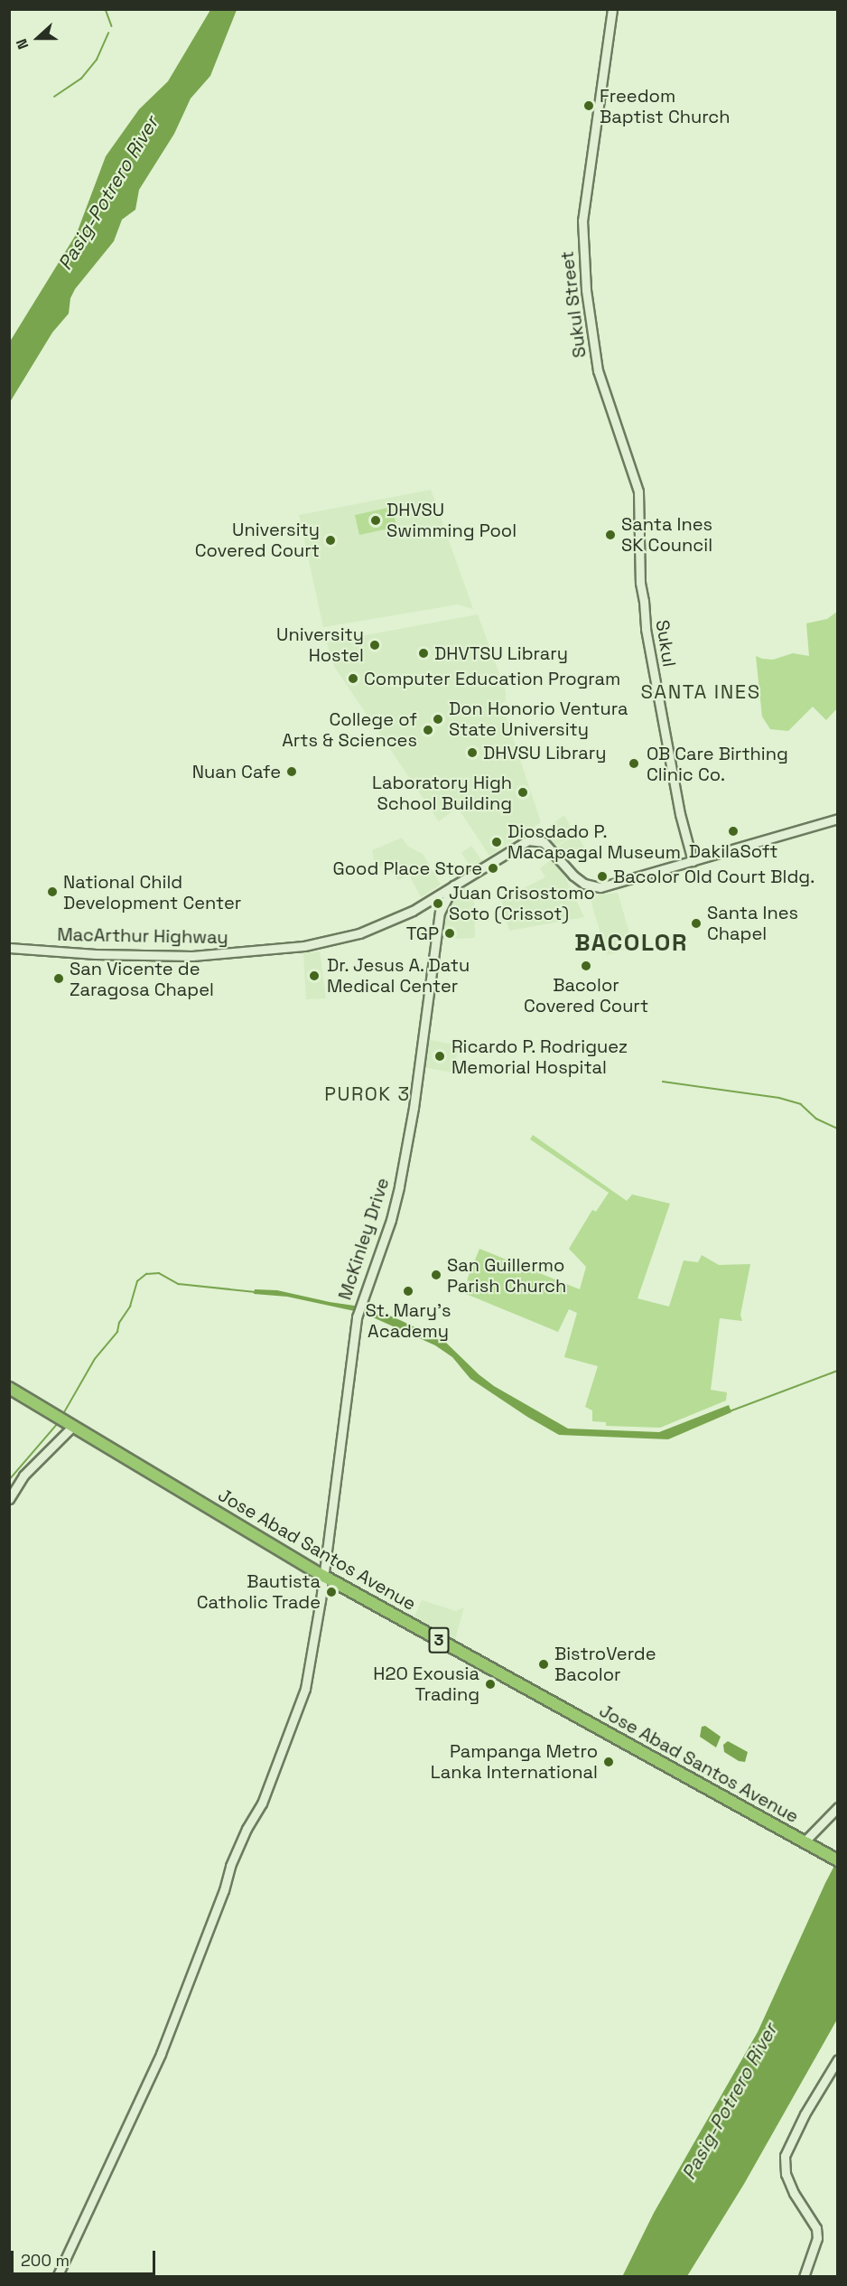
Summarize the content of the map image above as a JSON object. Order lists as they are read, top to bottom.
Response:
{
  "streets": {
    "highway": ["Jose Abad Santos Avenue", "3"],
    "street": [
      "Sukul Street",
      "Sukul",
      "MacArthur Highway",
      "McKinley Drive"
    ]
  },
  "crossings": [
    ["Sukul Street", "Sukul"],
    ["Sukul", "MacArthur Highway"],
    ["MacArthur Highway", "McKinley Drive"],
    ["McKinley Drive", "Jose Abad Santos Avenue"]
  ],
  "districts": ["SANTA INES", "BACOLOR", "PUROK 3"],
  "water": ["Pasig-Potrero River"],
  "places": [
    "Freedom Baptist Church",
    "DHVSU Swimming Pool",
    "Santa Ines SK Council",
    "University Covered Court",
    "University Hostel",
    "DHVTSU Library",
    "Computer Education Program",
    "Don Honorio Ventura State University",
    "College of Arts & Sciences",
    "DHVSU Library",
    "OB Care Birthing Clinic Co.",
    "Nuan Cafe",
    "Laboratory High School Building",
    "DakilaSoft",
    "Diosdado P. Macapagal Museum",
    "Good Place Store",
    "Bacolor Old Court Bldg.",
    "National Child Development Center",
    "Juan Crisostomo Soto (Crissot)",
    "Santa Ines Chapel",
    "TGP",
    "Bacolor Covered Court",
    "Dr. Jesus A. Datu Medical Center",
    "San Vicente de Zaragosa Chapel",
    "Ricardo P. Rodriguez Memorial Hospital",
    "San Guillermo Parish Church",
    "St. Mary's Academy",
    "Bautista Catholic Trade",
    "BistroVerde Bacolor",
    "H2O Exousia Trading",
    "Pampanga Metro Lanka International"
  ],
  "scale_bar": "200 m",
  "north": "left"
}
